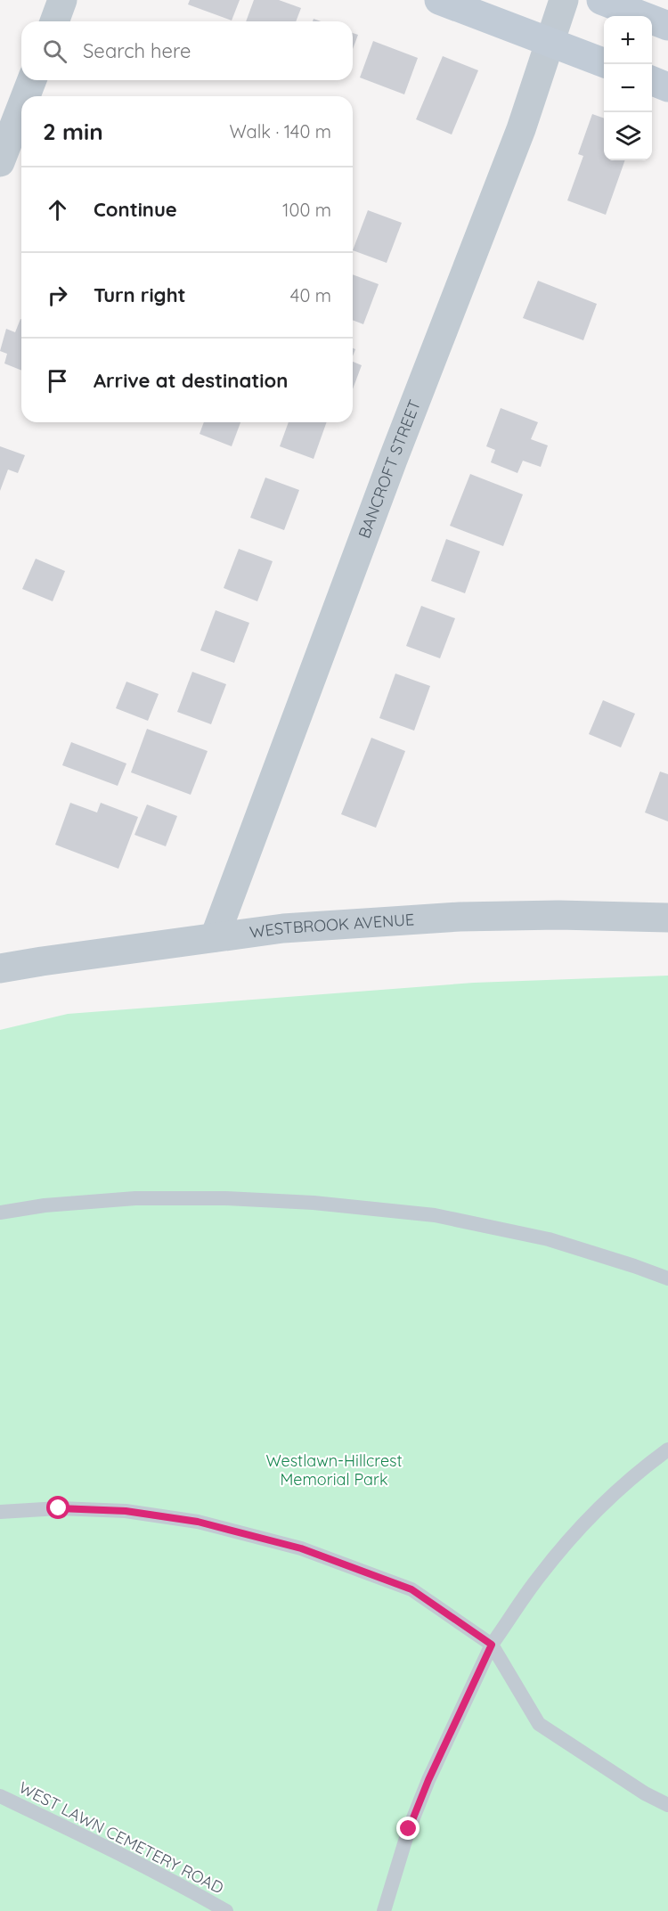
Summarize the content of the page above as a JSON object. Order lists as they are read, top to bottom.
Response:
{
  "streets": {
    "street": ["BANCROFT STREET", "WESTBROOK AVENUE"],
    "lane": ["WEST LAWN CEMETERY ROAD"]
  },
  "crossings": [
    ["BANCROFT STREET", "WESTBROOK AVENUE"]
  ],
  "parks": ["Westlawn-Hillcrest Memorial Park"],
  "page": {
    "map_buttons": ["+", "−"],
    "search": "Search here",
    "heading": ["2 min", "Walk · 140 m"],
    "list": [
      ["Continue", "100 m"],
      ["Turn right", "40 m"],
      "Arrive at destination"
    ]
  }
}
